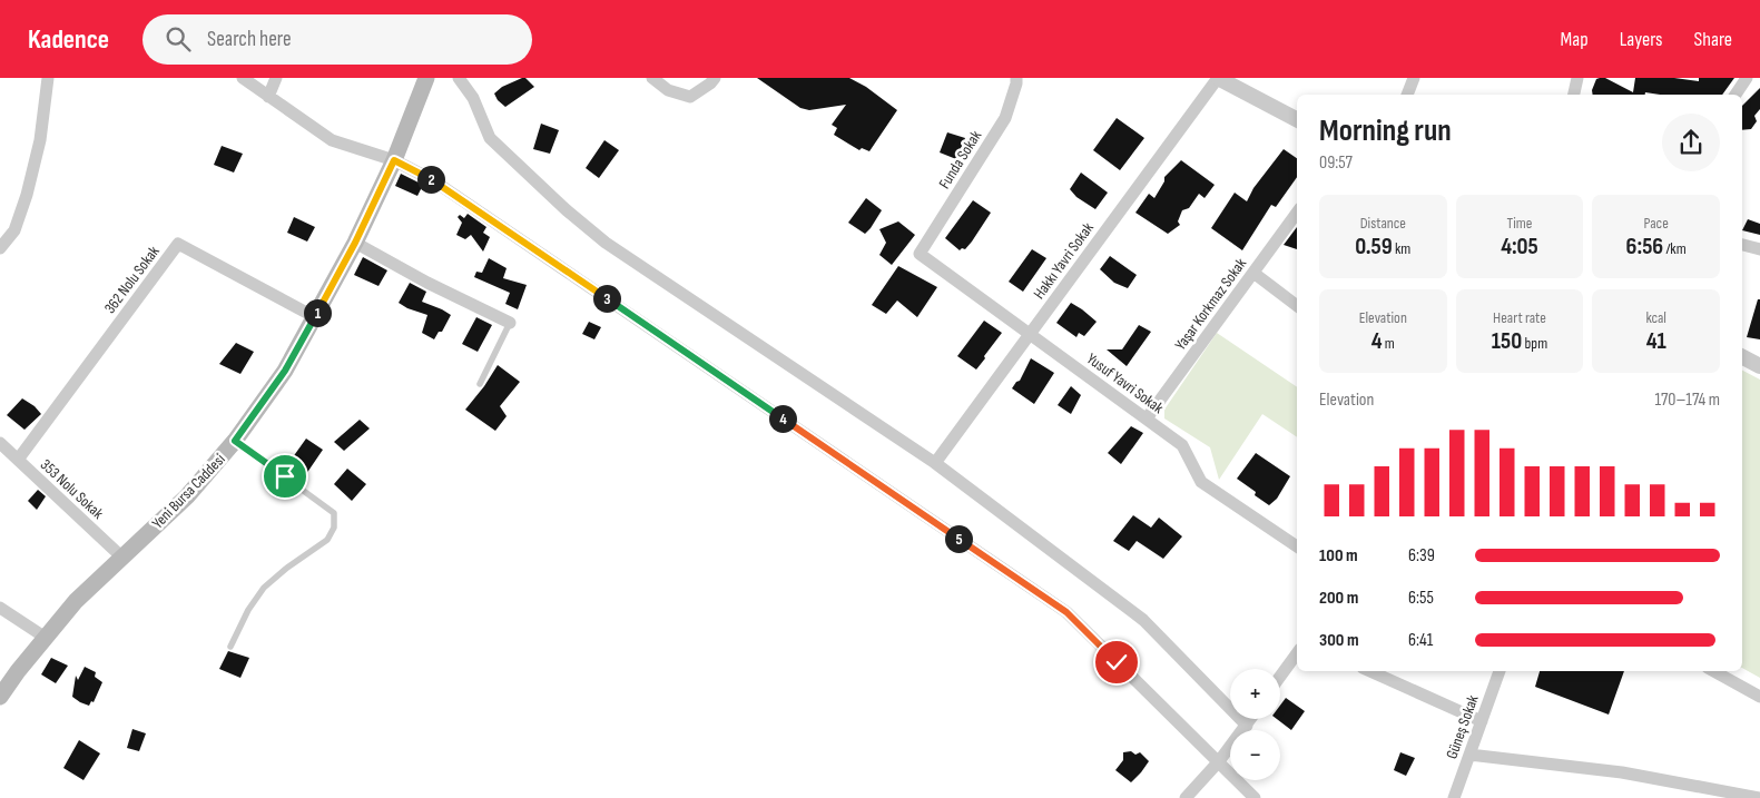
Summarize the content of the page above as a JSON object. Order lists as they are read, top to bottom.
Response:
{
  "streets": {
    "main road": ["Yeni Bursa Caddesi"],
    "street": [
      "Funda Sokak",
      "Hakkı Yavri Sokak",
      "362 Nolu Sokak",
      "Yaşar Korkmaz Sokak",
      "Yusuf Yavri Sokak",
      "353 Nolu Sokak",
      "Güneş Sokak"
    ]
  },
  "crossings": [
    ["Funda Sokak", "Yusuf Yavri Sokak"],
    ["Hakkı Yavri Sokak", "Yusuf Yavri Sokak"],
    ["362 Nolu Sokak", "353 Nolu Sokak"],
    ["362 Nolu Sokak", "Yeni Bursa Caddesi"],
    ["Yaşar Korkmaz Sokak", "Yusuf Yavri Sokak"],
    ["353 Nolu Sokak", "Yeni Bursa Caddesi"]
  ],
  "page": {
    "header": "Kadence",
    "search": "Search here",
    "nav": ["Map", "Layers", "Share"],
    "heading": ["Morning run", "09:57"],
    "pins": [
      "2",
      "3",
      "1",
      "4",
      "5"
    ],
    "stats": [
      ["Distance", "0.59 km"],
      ["Time", "4:05"],
      ["Pace", "6:56 /km"],
      ["Elevation", "4 m"],
      ["Heart rate", "150 bpm"],
      ["kcal", "41"]
    ],
    "chart": ["Elevation", "170–174 m"],
    "list": [
      {
        "name": "100 m",
        "note": "6:39"
      },
      {
        "name": "200 m",
        "note": "6:55"
      },
      {
        "name": "300 m",
        "note": "6:41"
      }
    ],
    "map_buttons": ["+", "−"]
  }
}
